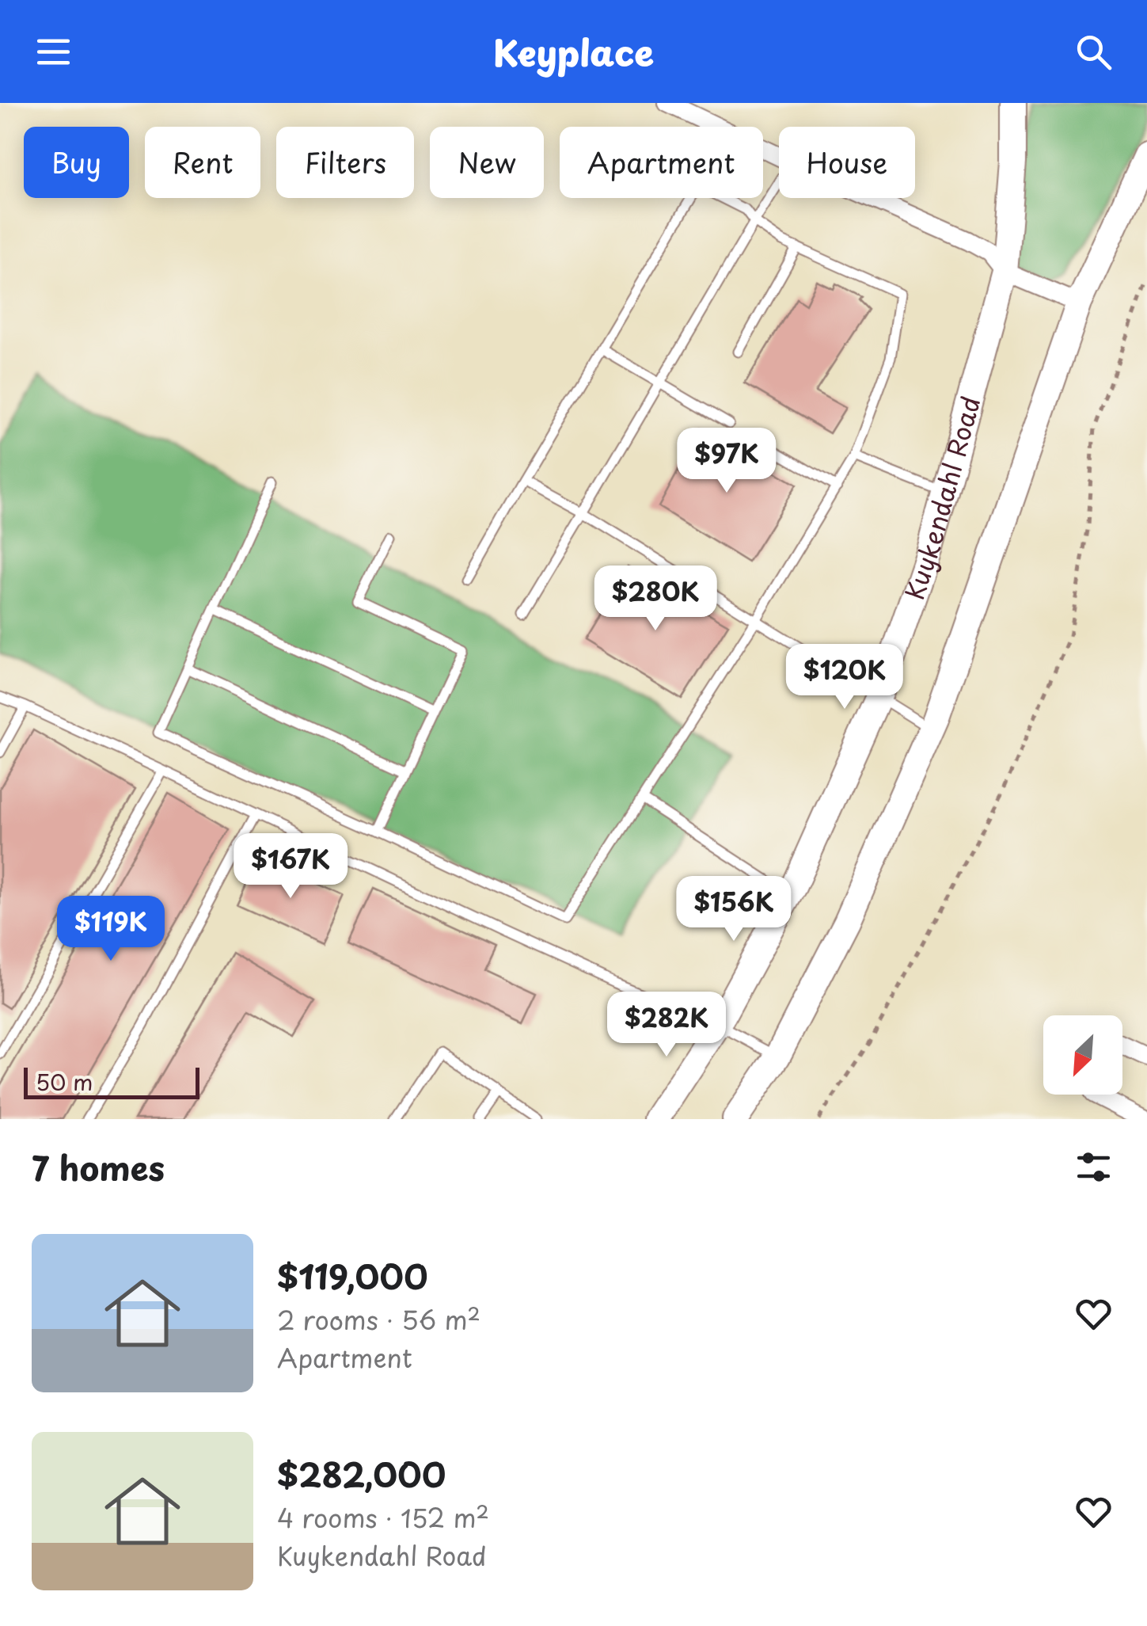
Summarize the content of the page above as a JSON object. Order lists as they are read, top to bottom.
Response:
{
  "streets": {
    "main road": ["Kuykendahl Road"]
  },
  "scale_bar": "50 m",
  "north": "bottom left",
  "page": {
    "header": "Keyplace",
    "chip": [
      "Buy",
      "Rent",
      "Filters",
      "New",
      "Apartment",
      "House"
    ],
    "price": [
      "$97K",
      "$280K",
      "$120K",
      "$167K",
      "$156K",
      "$119K",
      "$282K"
    ],
    "scale": "50 m",
    "heading": "7 homes",
    "list": [
      {
        "name": "$119,000",
        "note": "2 rooms · 56 m² · Apartment"
      },
      {
        "name": "$282,000",
        "note": "4 rooms · 152 m² · Kuykendahl Road"
      }
    ]
  }
}
